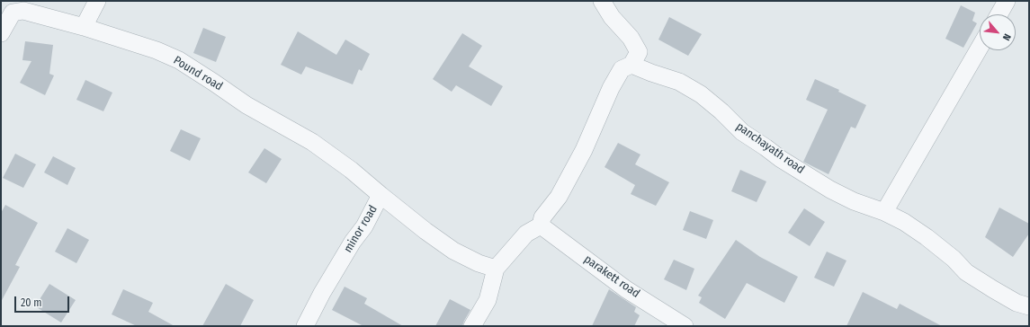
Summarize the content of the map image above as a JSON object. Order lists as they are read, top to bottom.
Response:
{
  "streets": {
    "street": [
      "Pound road",
      "panchayath road",
      "minor road",
      "parakett road"
    ]
  },
  "crossings": [
    ["Pound road", "minor road"]
  ],
  "scale_bar": "20 m",
  "north": "bottom right"
}
